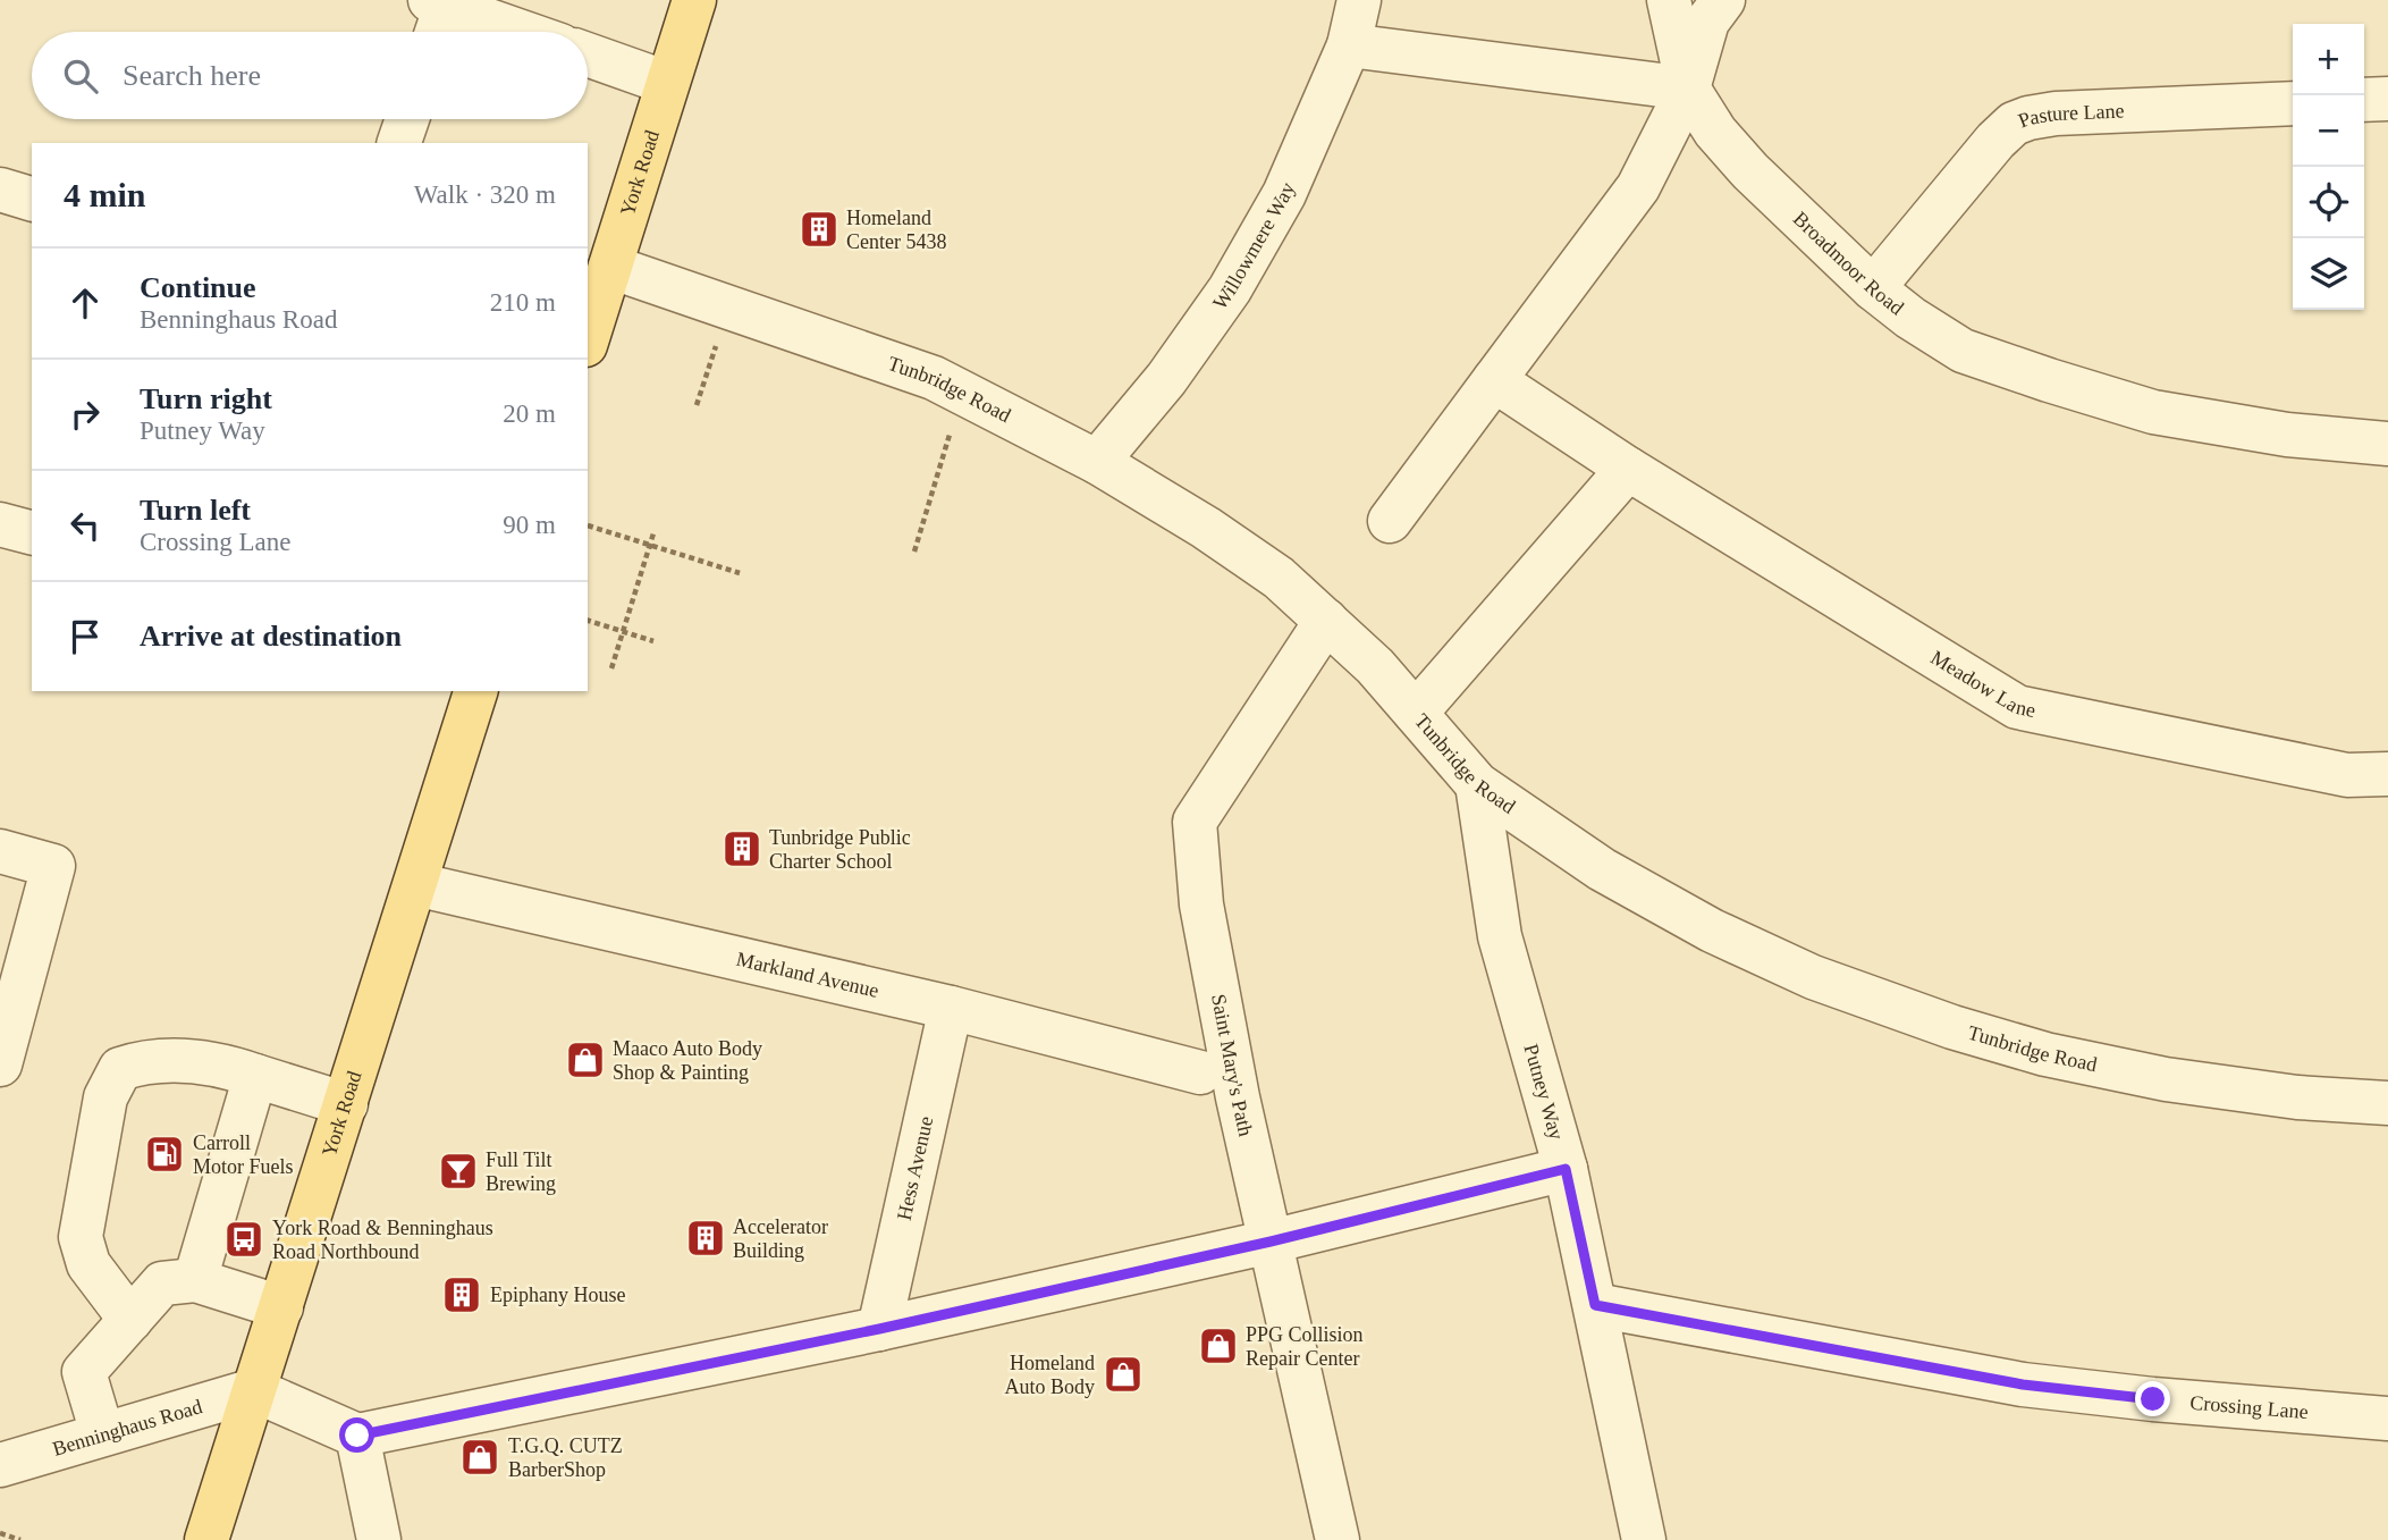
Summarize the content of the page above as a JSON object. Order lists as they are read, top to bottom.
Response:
{
  "streets": {
    "main road": ["York Road"],
    "street": [
      "Pasture Lane",
      "Willowmere Way",
      "Broadmoor Road",
      "Tunbridge Road",
      "Meadow Lane",
      "Markland Avenue",
      "Saint Mary's Path",
      "Putney Way",
      "Hess Avenue",
      "Crossing Lane",
      "Benninghaus Road"
    ]
  },
  "crossings": [
    ["Pasture Lane", "Broadmoor Road"],
    ["York Road", "Tunbridge Road"],
    ["York Road", "Markland Avenue"],
    ["York Road", "Benninghaus Road"],
    ["Willowmere Way", "Tunbridge Road"],
    ["Tunbridge Road", "Saint Mary's Path"],
    ["Tunbridge Road", "Putney Way"],
    ["Markland Avenue", "Hess Avenue"],
    ["Putney Way", "Crossing Lane"]
  ],
  "places": {
    "building": [
      "Homeland Center 5438",
      "Tunbridge Public Charter School",
      "Accelerator Building",
      "Epiphany House"
    ],
    "shop": [
      "Maaco Auto Body Shop & Painting",
      "PPG Collision Repair Center",
      "Homeland Auto Body",
      "T.G.Q. CUTZ BarberShop"
    ],
    "fuel station": ["Carroll Motor Fuels"],
    "bar": ["Full Tilt Brewing"],
    "bus stop": ["York Road & Benninghaus Road Northbound"]
  },
  "page": {
    "map_buttons": ["+", "−"],
    "search": "Search here",
    "heading": ["4 min", "Walk · 320 m"],
    "list": [
      ["Continue", "Benninghaus Road", "210 m"],
      ["Turn right", "Putney Way", "20 m"],
      ["Turn left", "Crossing Lane", "90 m"],
      "Arrive at destination"
    ]
  }
}
